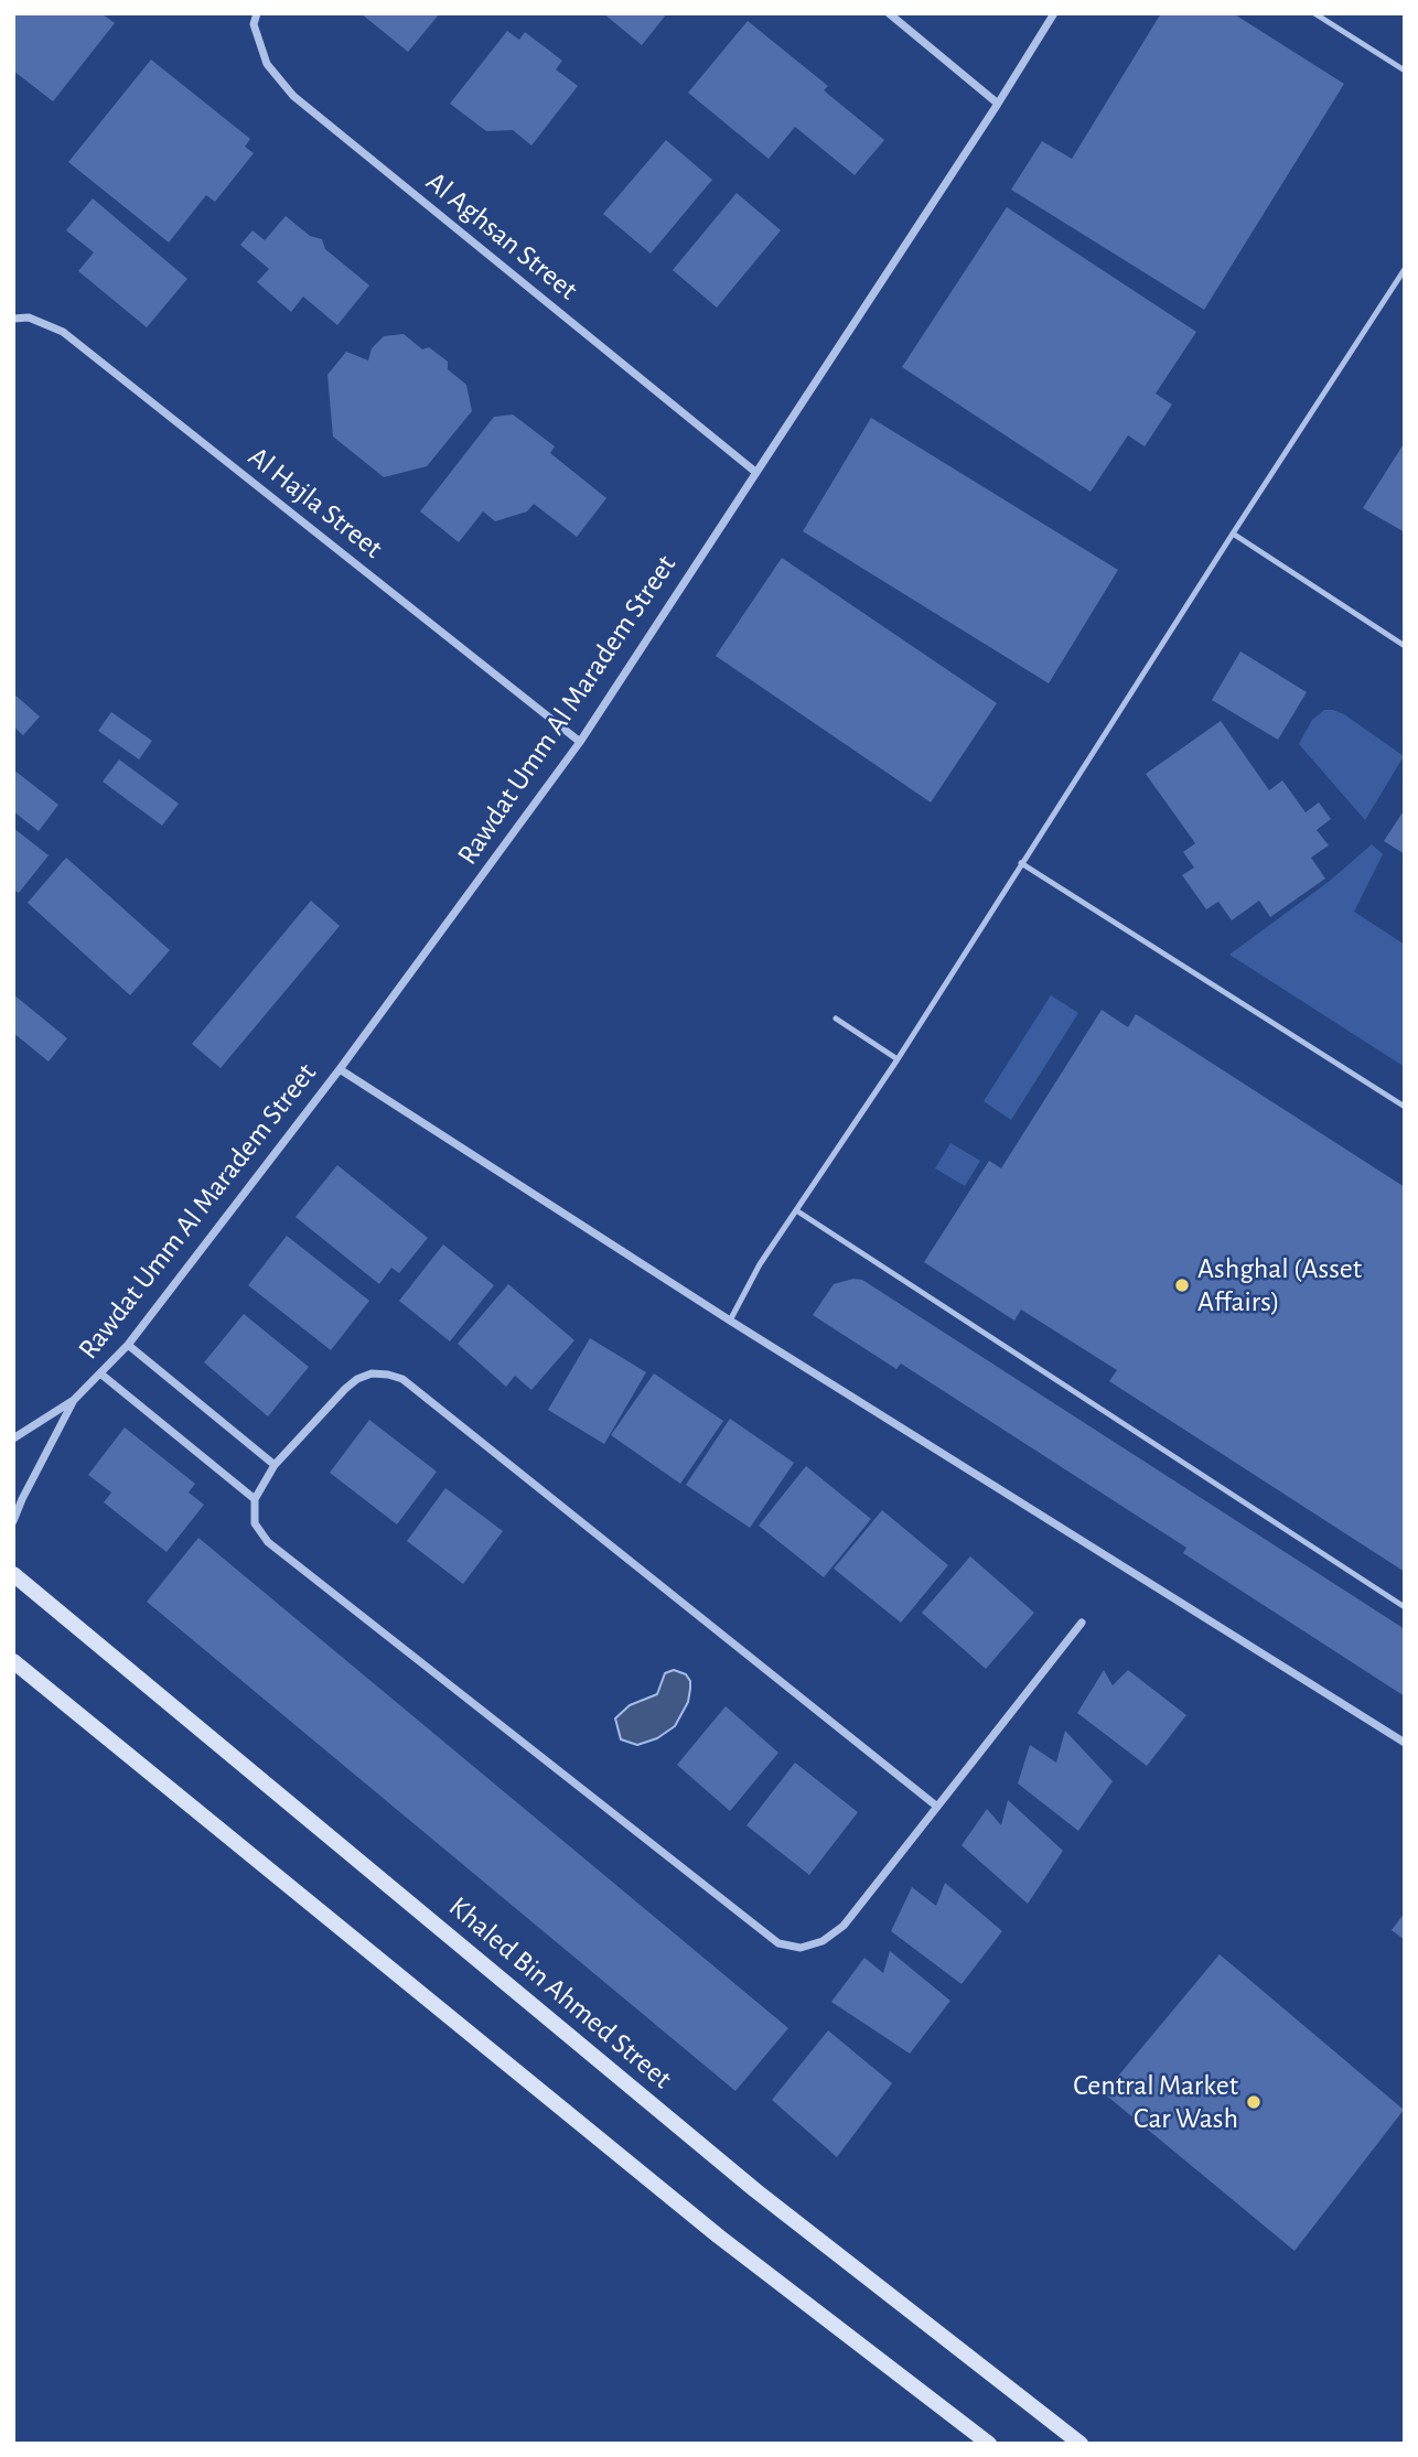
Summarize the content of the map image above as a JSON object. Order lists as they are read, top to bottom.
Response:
{
  "streets": {
    "main road": ["Khaled Bin Ahmed Street"],
    "street": ["Al Aghsan Street", "Al Hajla Street", "Rawdat Umm Al Maradem Street"]
  },
  "crossings": [
    ["Al Aghsan Street", "Rawdat Umm Al Maradem Street"],
    ["Al Hajla Street", "Rawdat Umm Al Maradem Street"]
  ],
  "places": ["Ashghal (Asset Affairs)", "Central Market Car Wash"]
}
